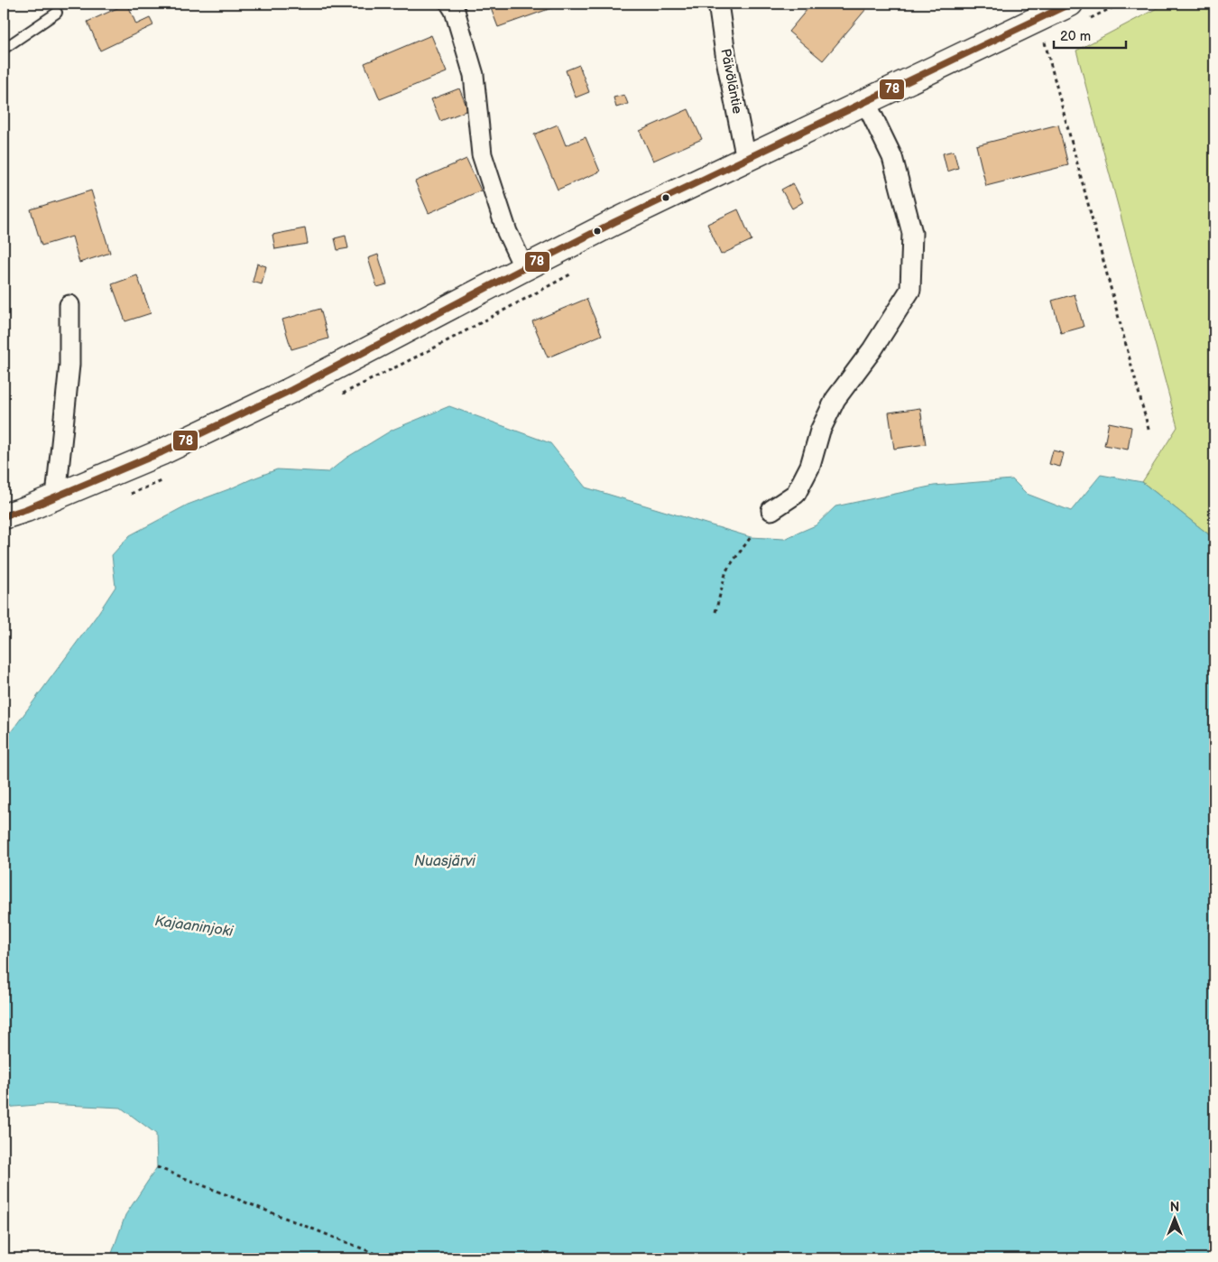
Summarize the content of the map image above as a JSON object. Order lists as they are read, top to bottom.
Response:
{
  "streets": {
    "street": ["Päivöläntie"]
  },
  "water": ["Nuasjärvi", "Kajaaninjoki"],
  "lines": ["transit line 78"],
  "scale_bar": "20 m",
  "north": "top"
}
